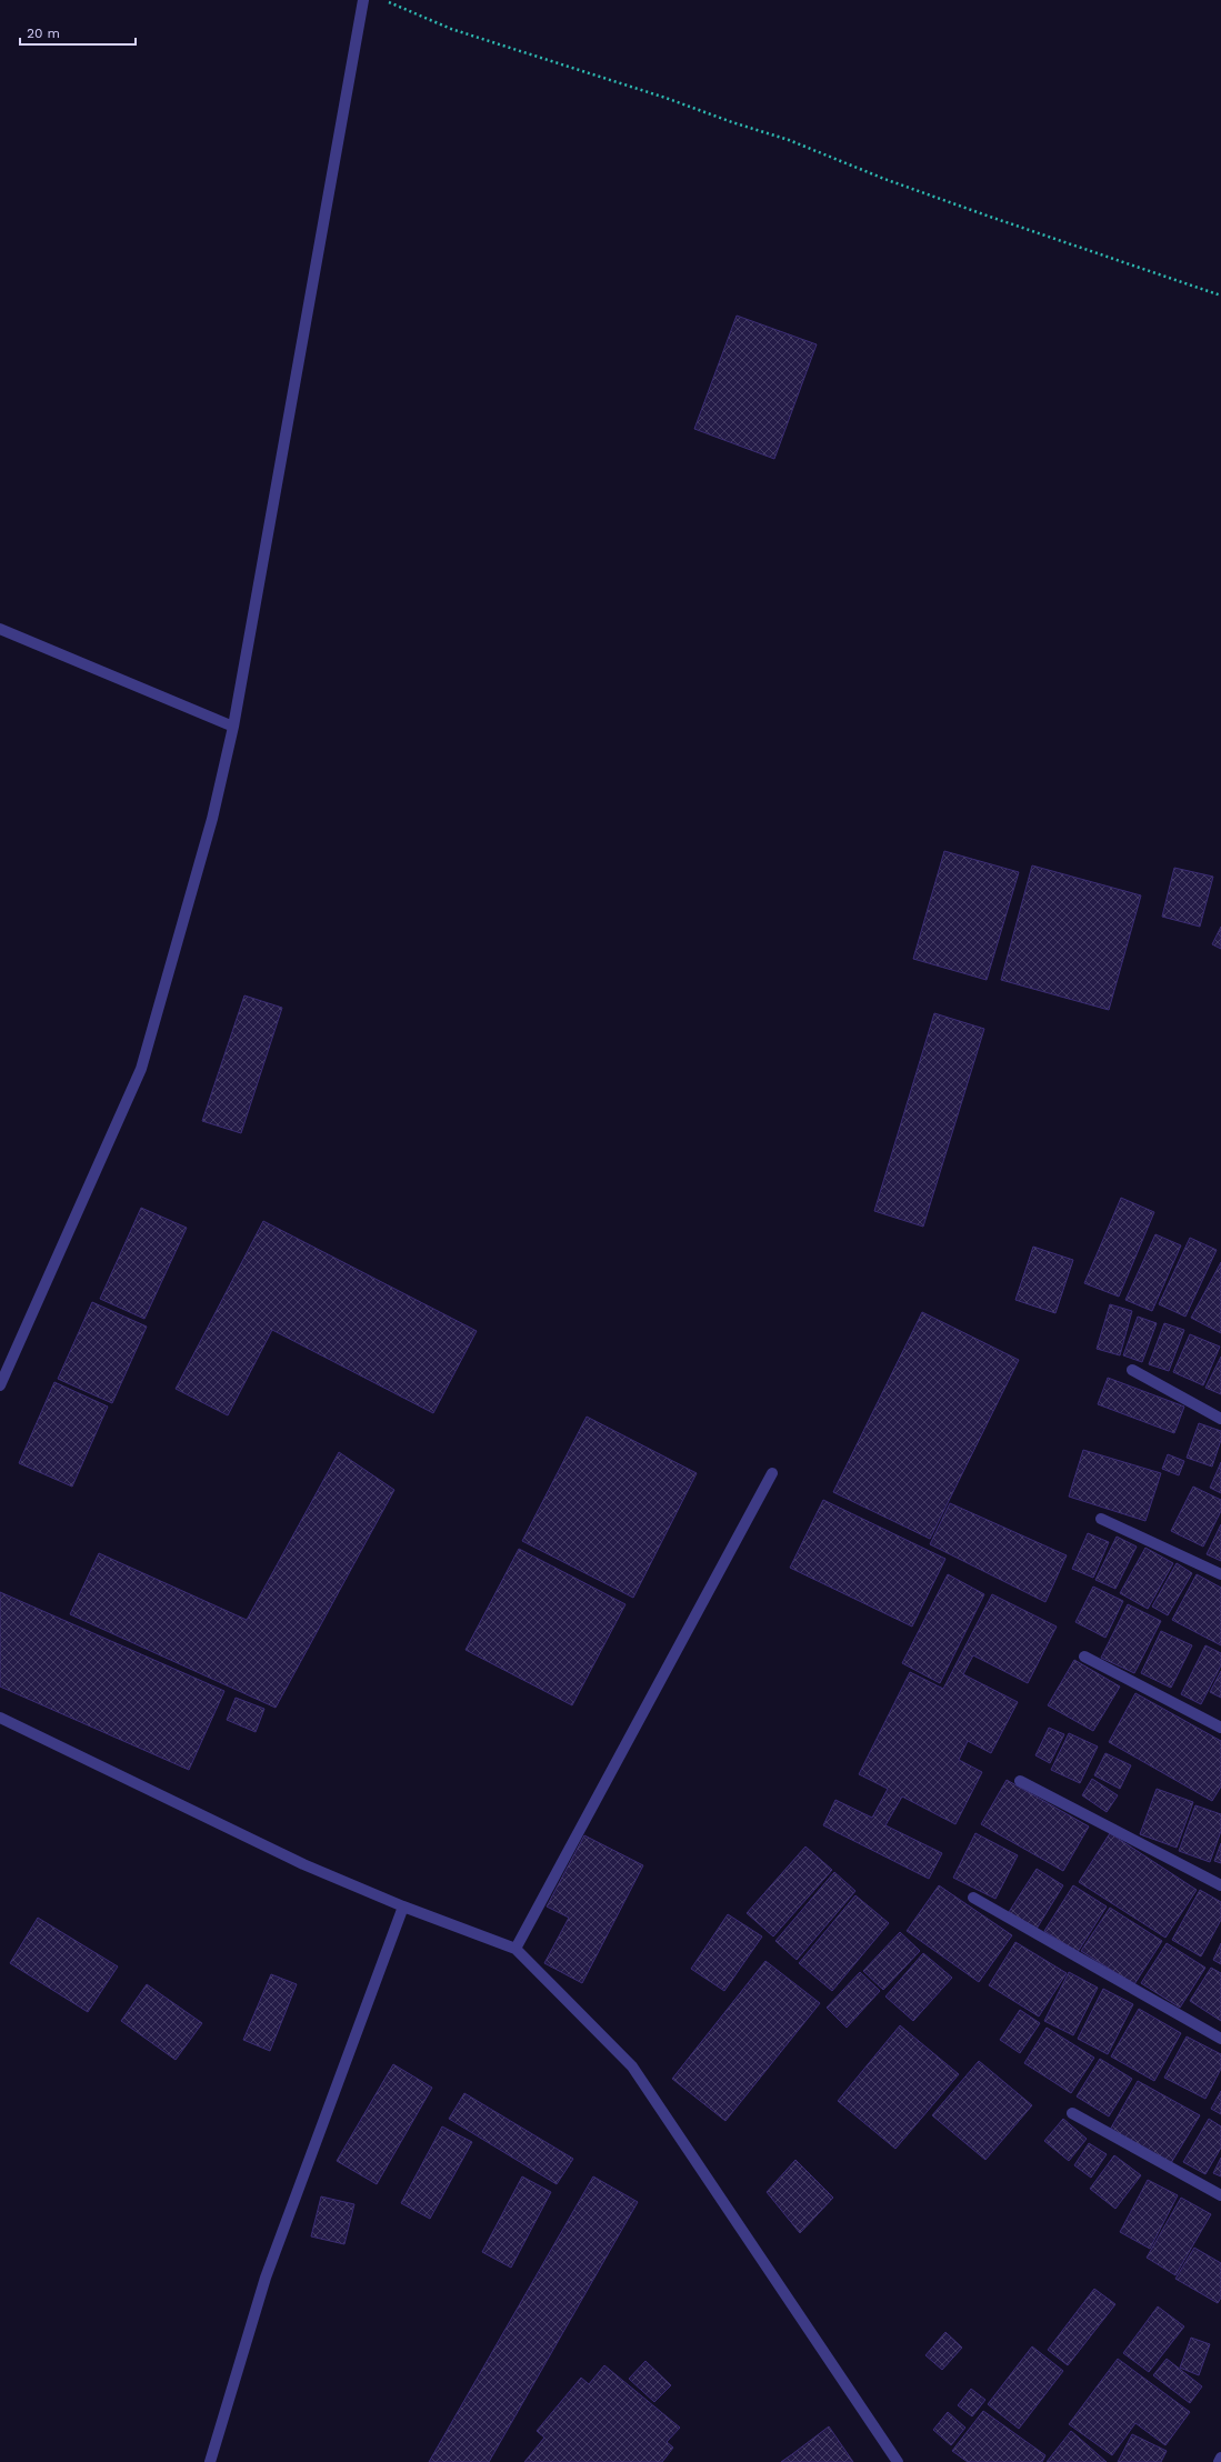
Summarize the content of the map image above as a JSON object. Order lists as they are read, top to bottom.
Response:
{
  "scale_bar": "20 m"
}
